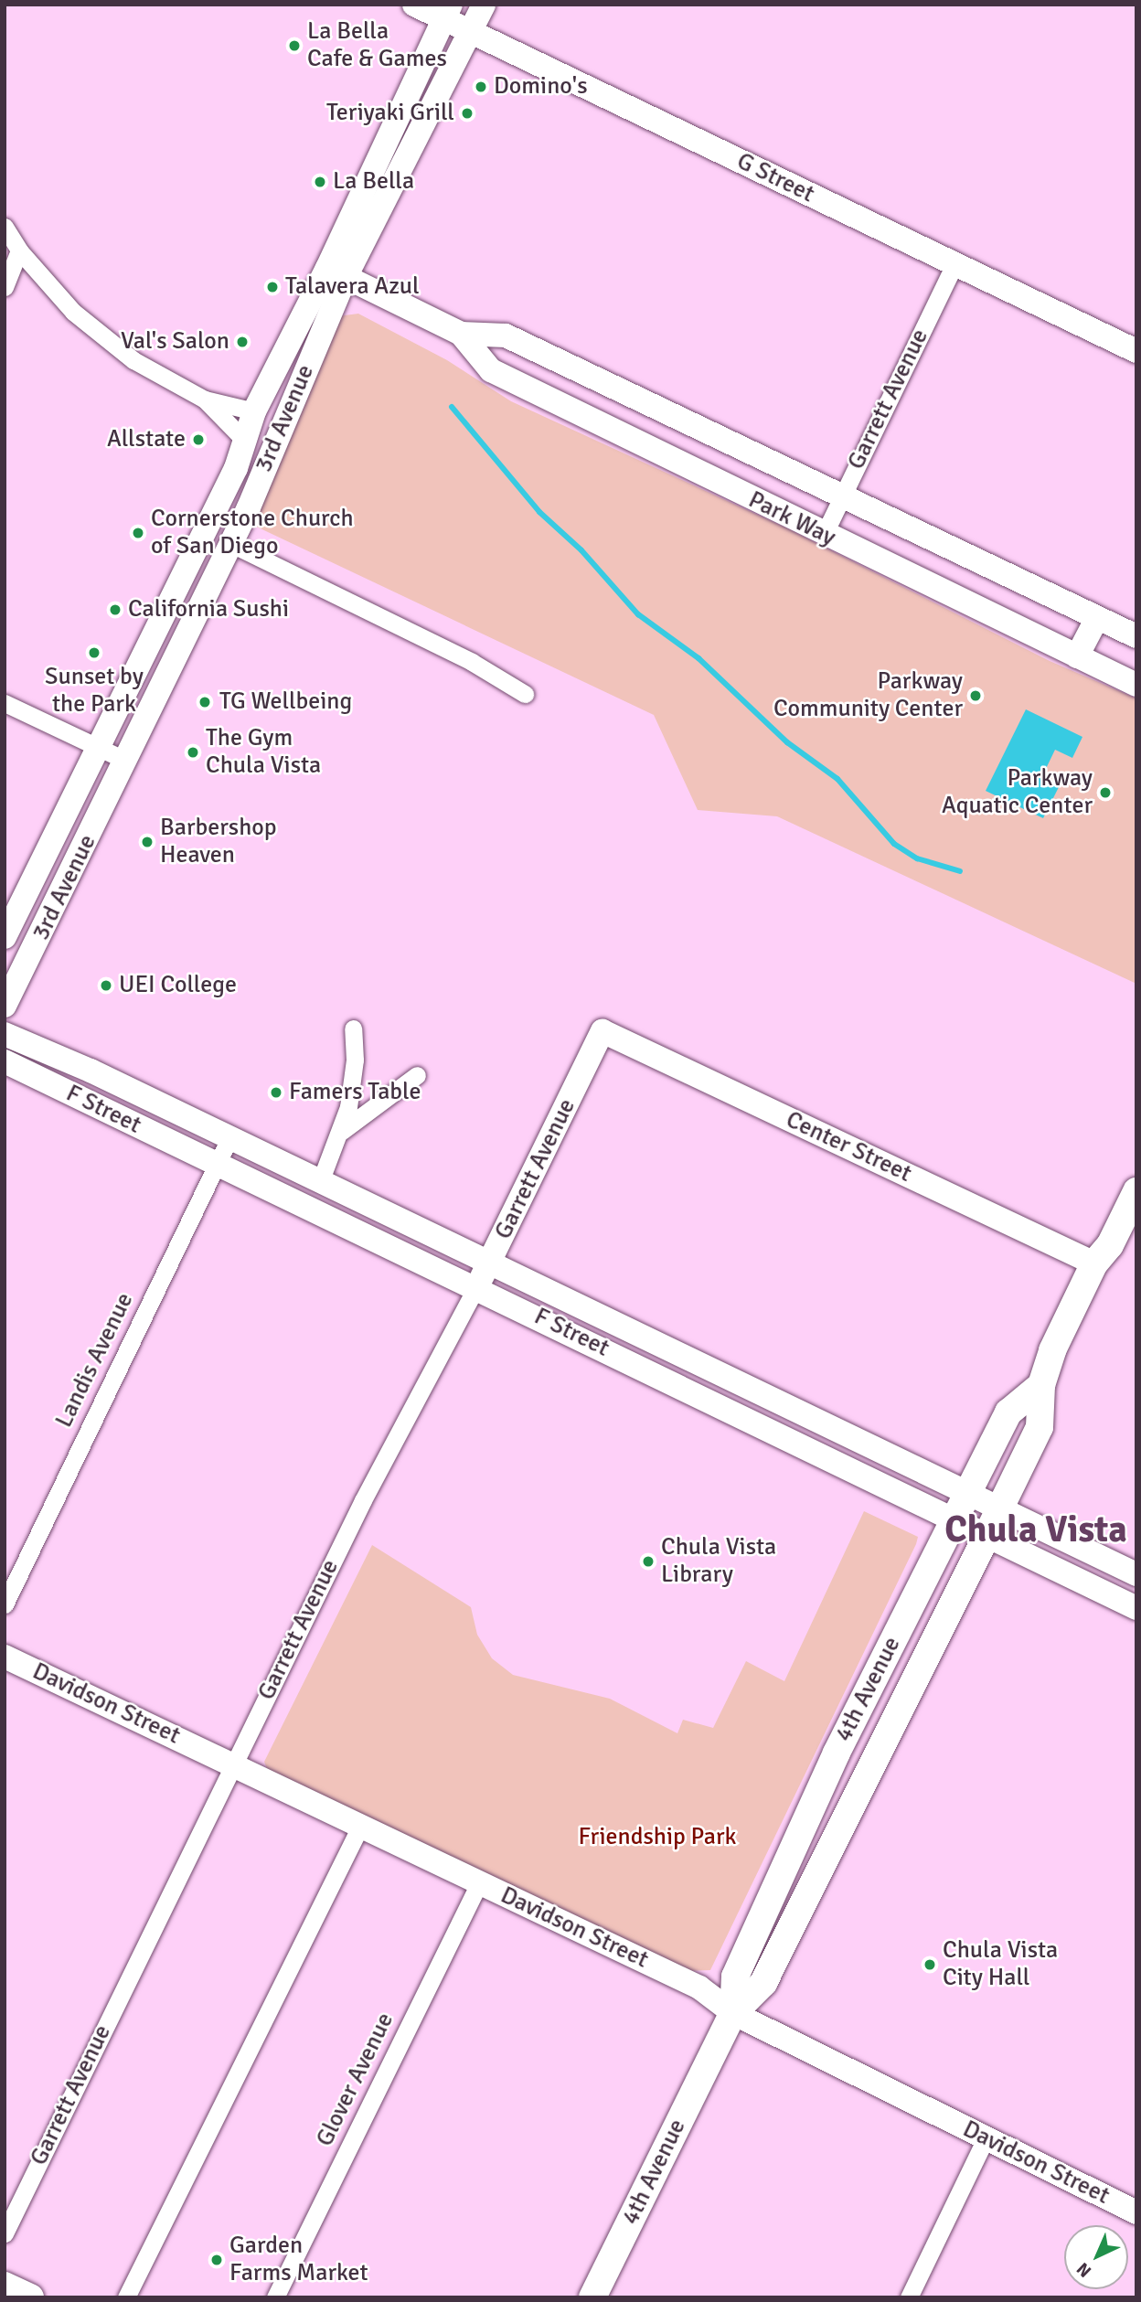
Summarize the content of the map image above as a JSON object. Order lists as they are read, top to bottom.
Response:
{
  "streets": {
    "main road": [
      "G Street",
      "Garrett Avenue",
      "3rd Avenue",
      "Park Way",
      "F Street",
      "Center Street",
      "4th Avenue",
      "Davidson Street"
    ],
    "street": ["Landis Avenue", "Glover Avenue"]
  },
  "crossings": [
    ["G Street", "Garrett Avenue"],
    ["G Street", "3rd Avenue"],
    ["Garrett Avenue", "Park Way"],
    ["Garrett Avenue", "F Street"],
    ["Garrett Avenue", "Center Street"],
    ["Garrett Avenue", "Davidson Street"],
    ["3rd Avenue", "Park Way"],
    ["F Street", "Landis Avenue"],
    ["F Street", "4th Avenue"],
    ["Center Street", "4th Avenue"],
    ["4th Avenue", "Davidson Street"],
    ["Davidson Street", "Glover Avenue"]
  ],
  "districts": ["Chula Vista"],
  "parks": ["Friendship Park"],
  "places": [
    "La Bella Cafe & Games",
    "Domino's",
    "Teriyaki Grill",
    "La Bella",
    "Talavera Azul",
    "Val's Salon",
    "Allstate",
    "Cornerstone Church of San Diego",
    "California Sushi",
    "Sunset by the Park",
    "Parkway Community Center",
    "TG Wellbeing",
    "The Gym Chula Vista",
    "Parkway Aquatic Center",
    "Barbershop Heaven",
    "UEI College",
    "Famers Table",
    "Chula Vista Library",
    "Chula Vista City Hall",
    "Garden Farms Market"
  ],
  "north": "bottom left"
}
